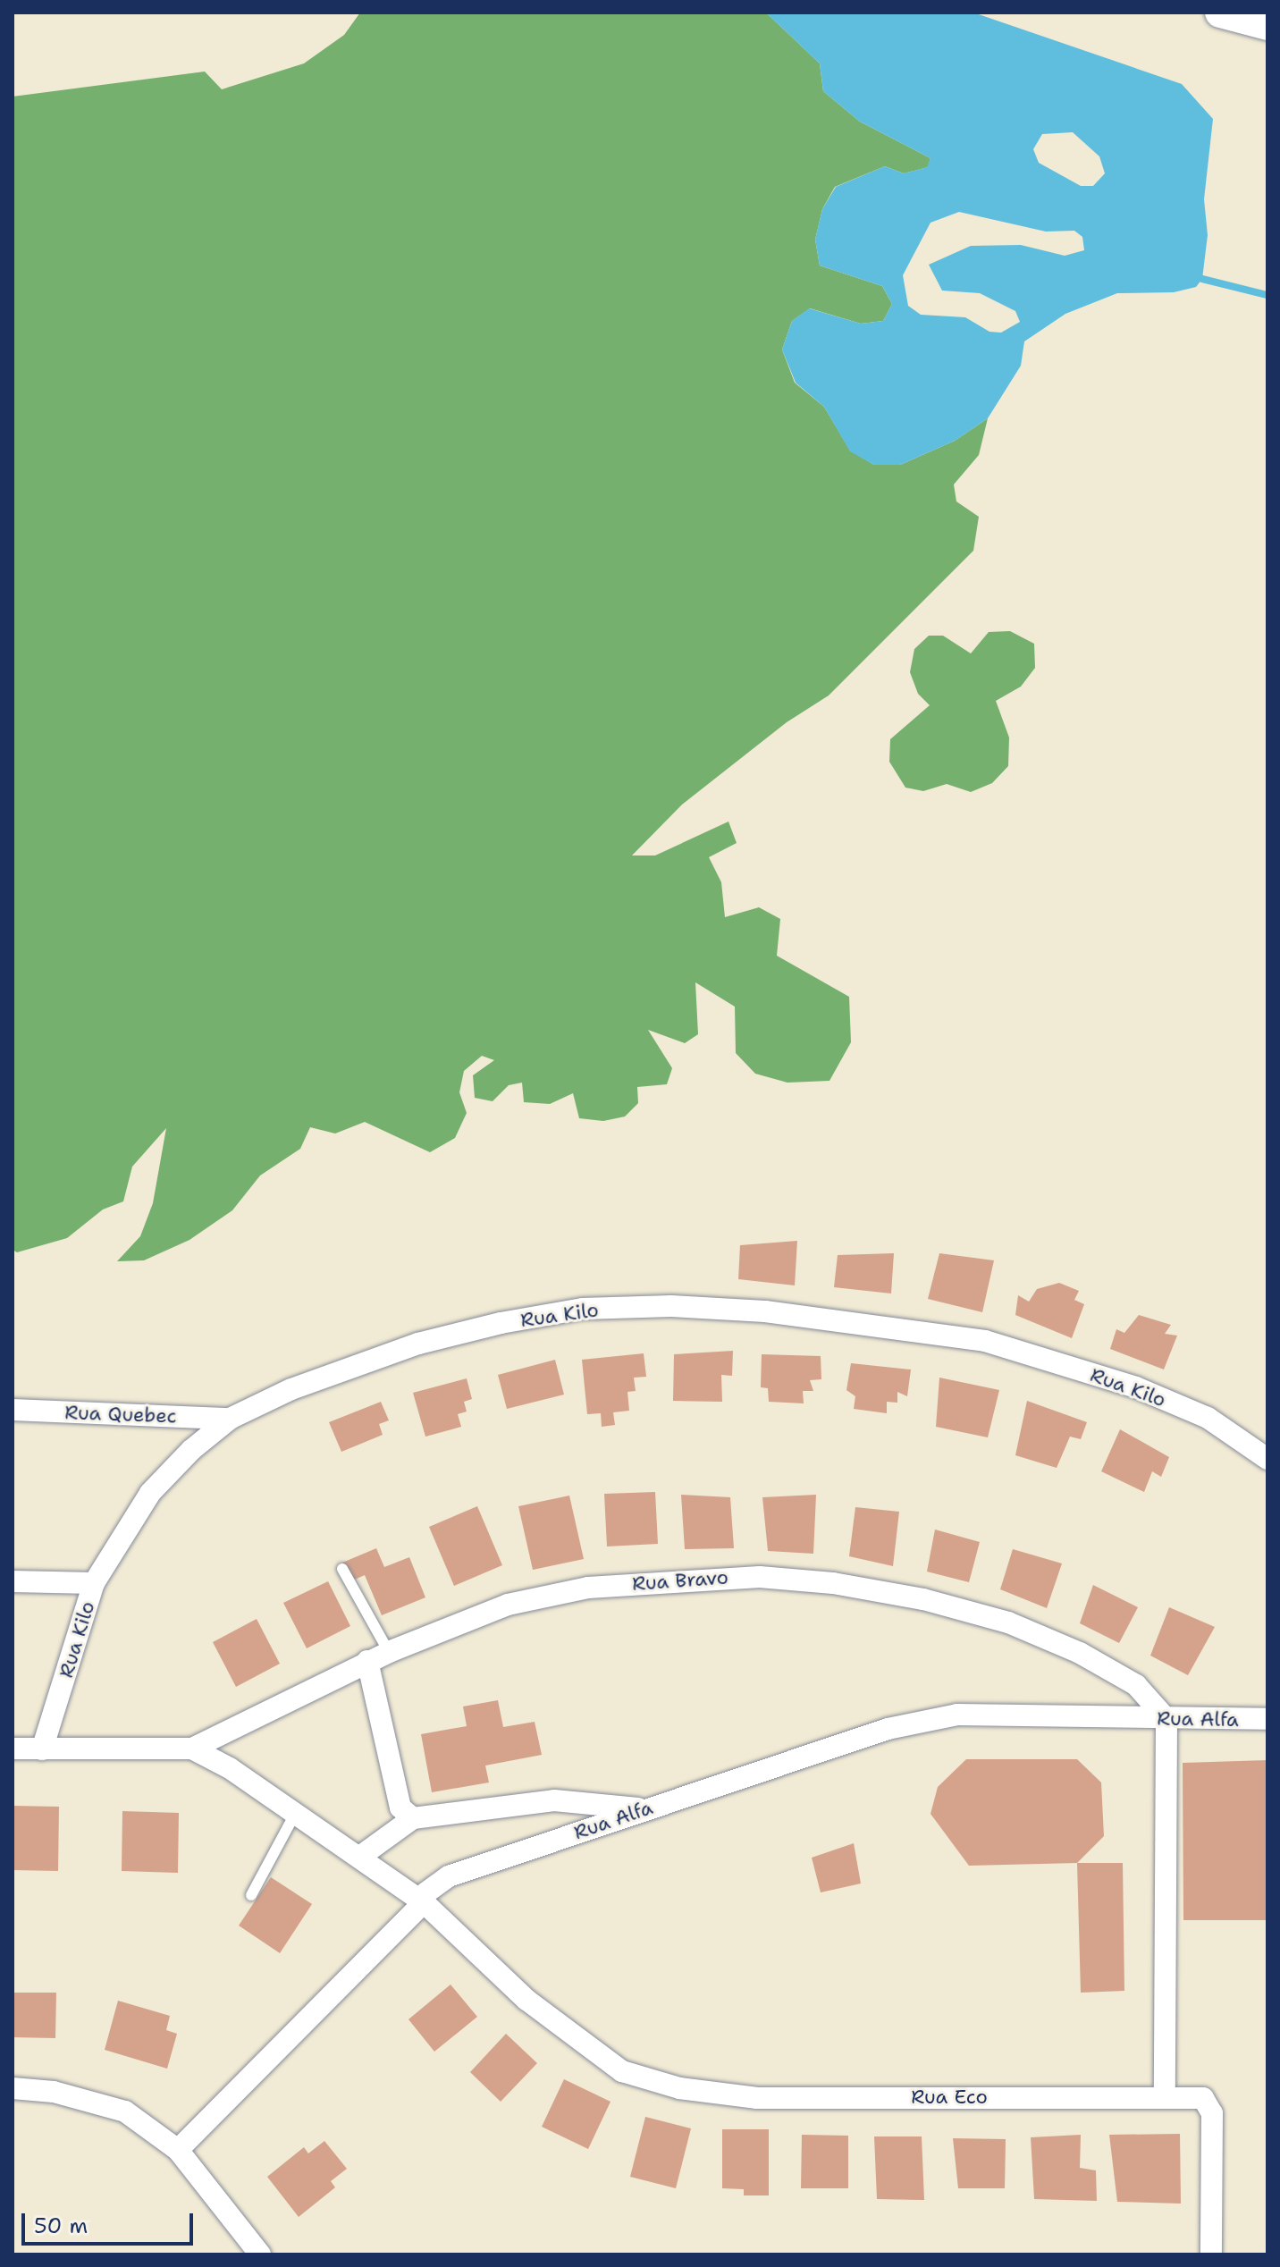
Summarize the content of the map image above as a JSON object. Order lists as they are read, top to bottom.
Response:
{
  "streets": {
    "street": [
      "Rua Kilo",
      "Rua Quebec",
      "Rua Bravo",
      "Rua Alfa",
      "Rua Eco"
    ]
  },
  "crossings": [
    ["Rua Kilo", "Rua Quebec"],
    ["Rua Bravo", "Rua Alfa"],
    ["Rua Alfa", "Rua Eco"]
  ],
  "scale_bar": "50 m"
}
